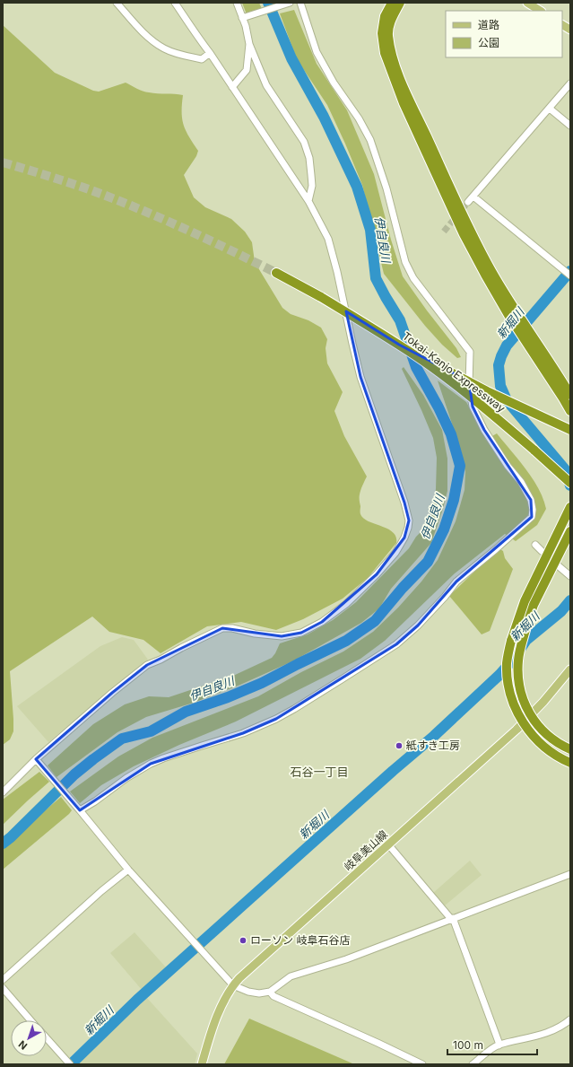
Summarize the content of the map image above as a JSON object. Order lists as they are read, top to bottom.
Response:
{
  "streets": {
    "highway": ["Tokai-Kanjo Expressway"],
    "main road": ["岐阜美山線"]
  },
  "districts": ["石谷一丁目"],
  "water": ["伊自良川", "新堀川"],
  "places": ["紙すき工房", "ローソン 岐阜石谷店"],
  "legend": ["道路", "公園"],
  "scale_bar": "100 m",
  "north": "bottom left"
}
